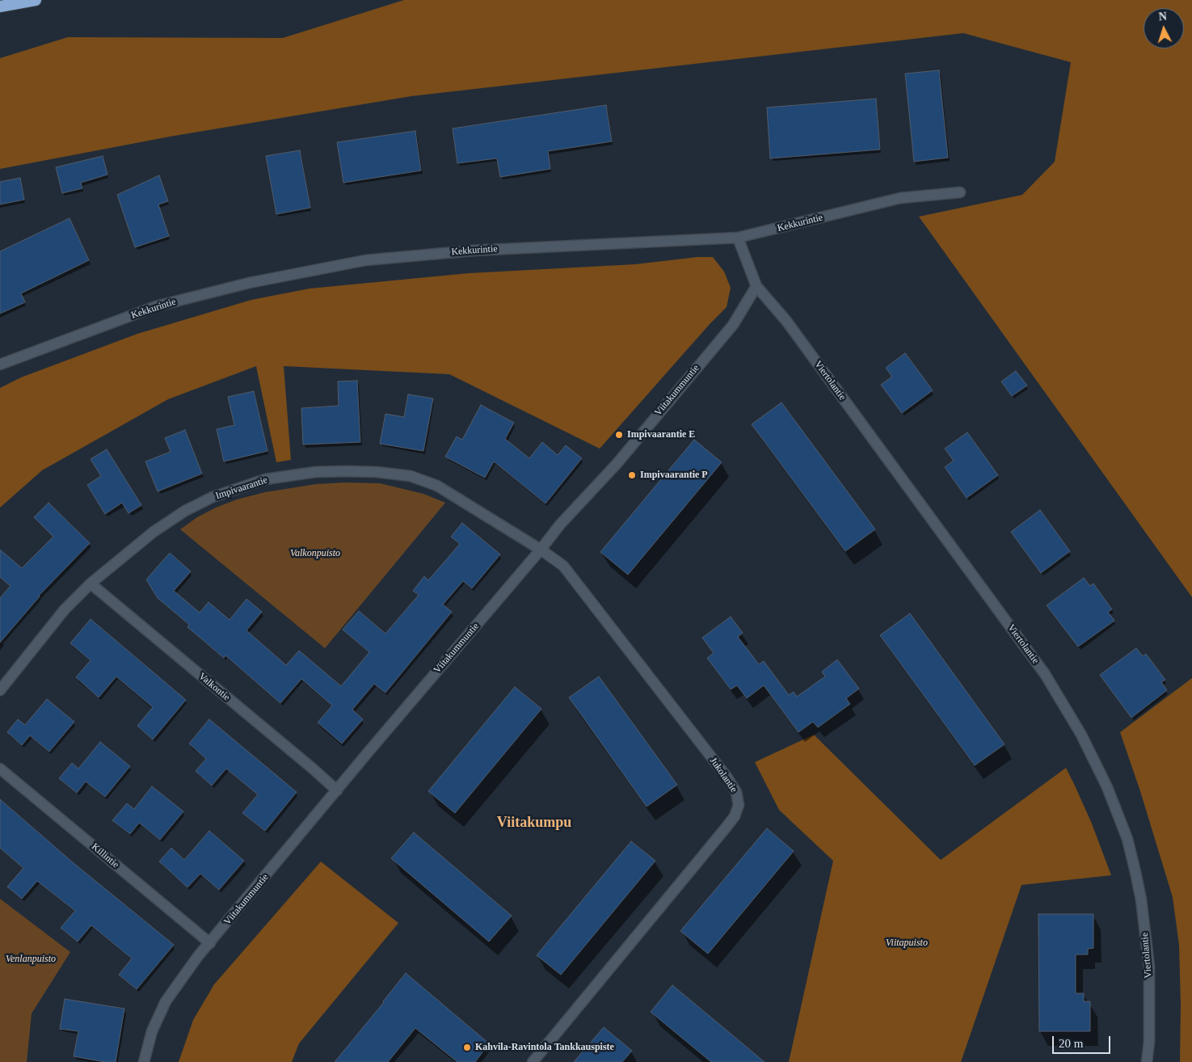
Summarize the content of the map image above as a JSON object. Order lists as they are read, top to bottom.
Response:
{
  "streets": {
    "street": [
      "Kekkurintie",
      "Viertolantie",
      "Viitakummuntie",
      "Impivaarantie",
      "Valkontie",
      "Jukolantie",
      "Killintie"
    ]
  },
  "crossings": [
    ["Viertolantie", "Viitakummuntie"],
    ["Viitakummuntie", "Impivaarantie"],
    ["Viitakummuntie", "Valkontie"],
    ["Viitakummuntie", "Jukolantie"],
    ["Viitakummuntie", "Killintie"],
    ["Impivaarantie", "Valkontie"],
    ["Impivaarantie", "Jukolantie"]
  ],
  "districts": ["Viitakumpu"],
  "parks": ["Valkonpuisto", "Viitapuisto", "Venlanpuisto"],
  "places": ["Impivaarantie E", "Impivaarantie P", "Kahvila-Ravintola Tankkauspiste"],
  "scale_bar": "20 m",
  "north": "top"
}
